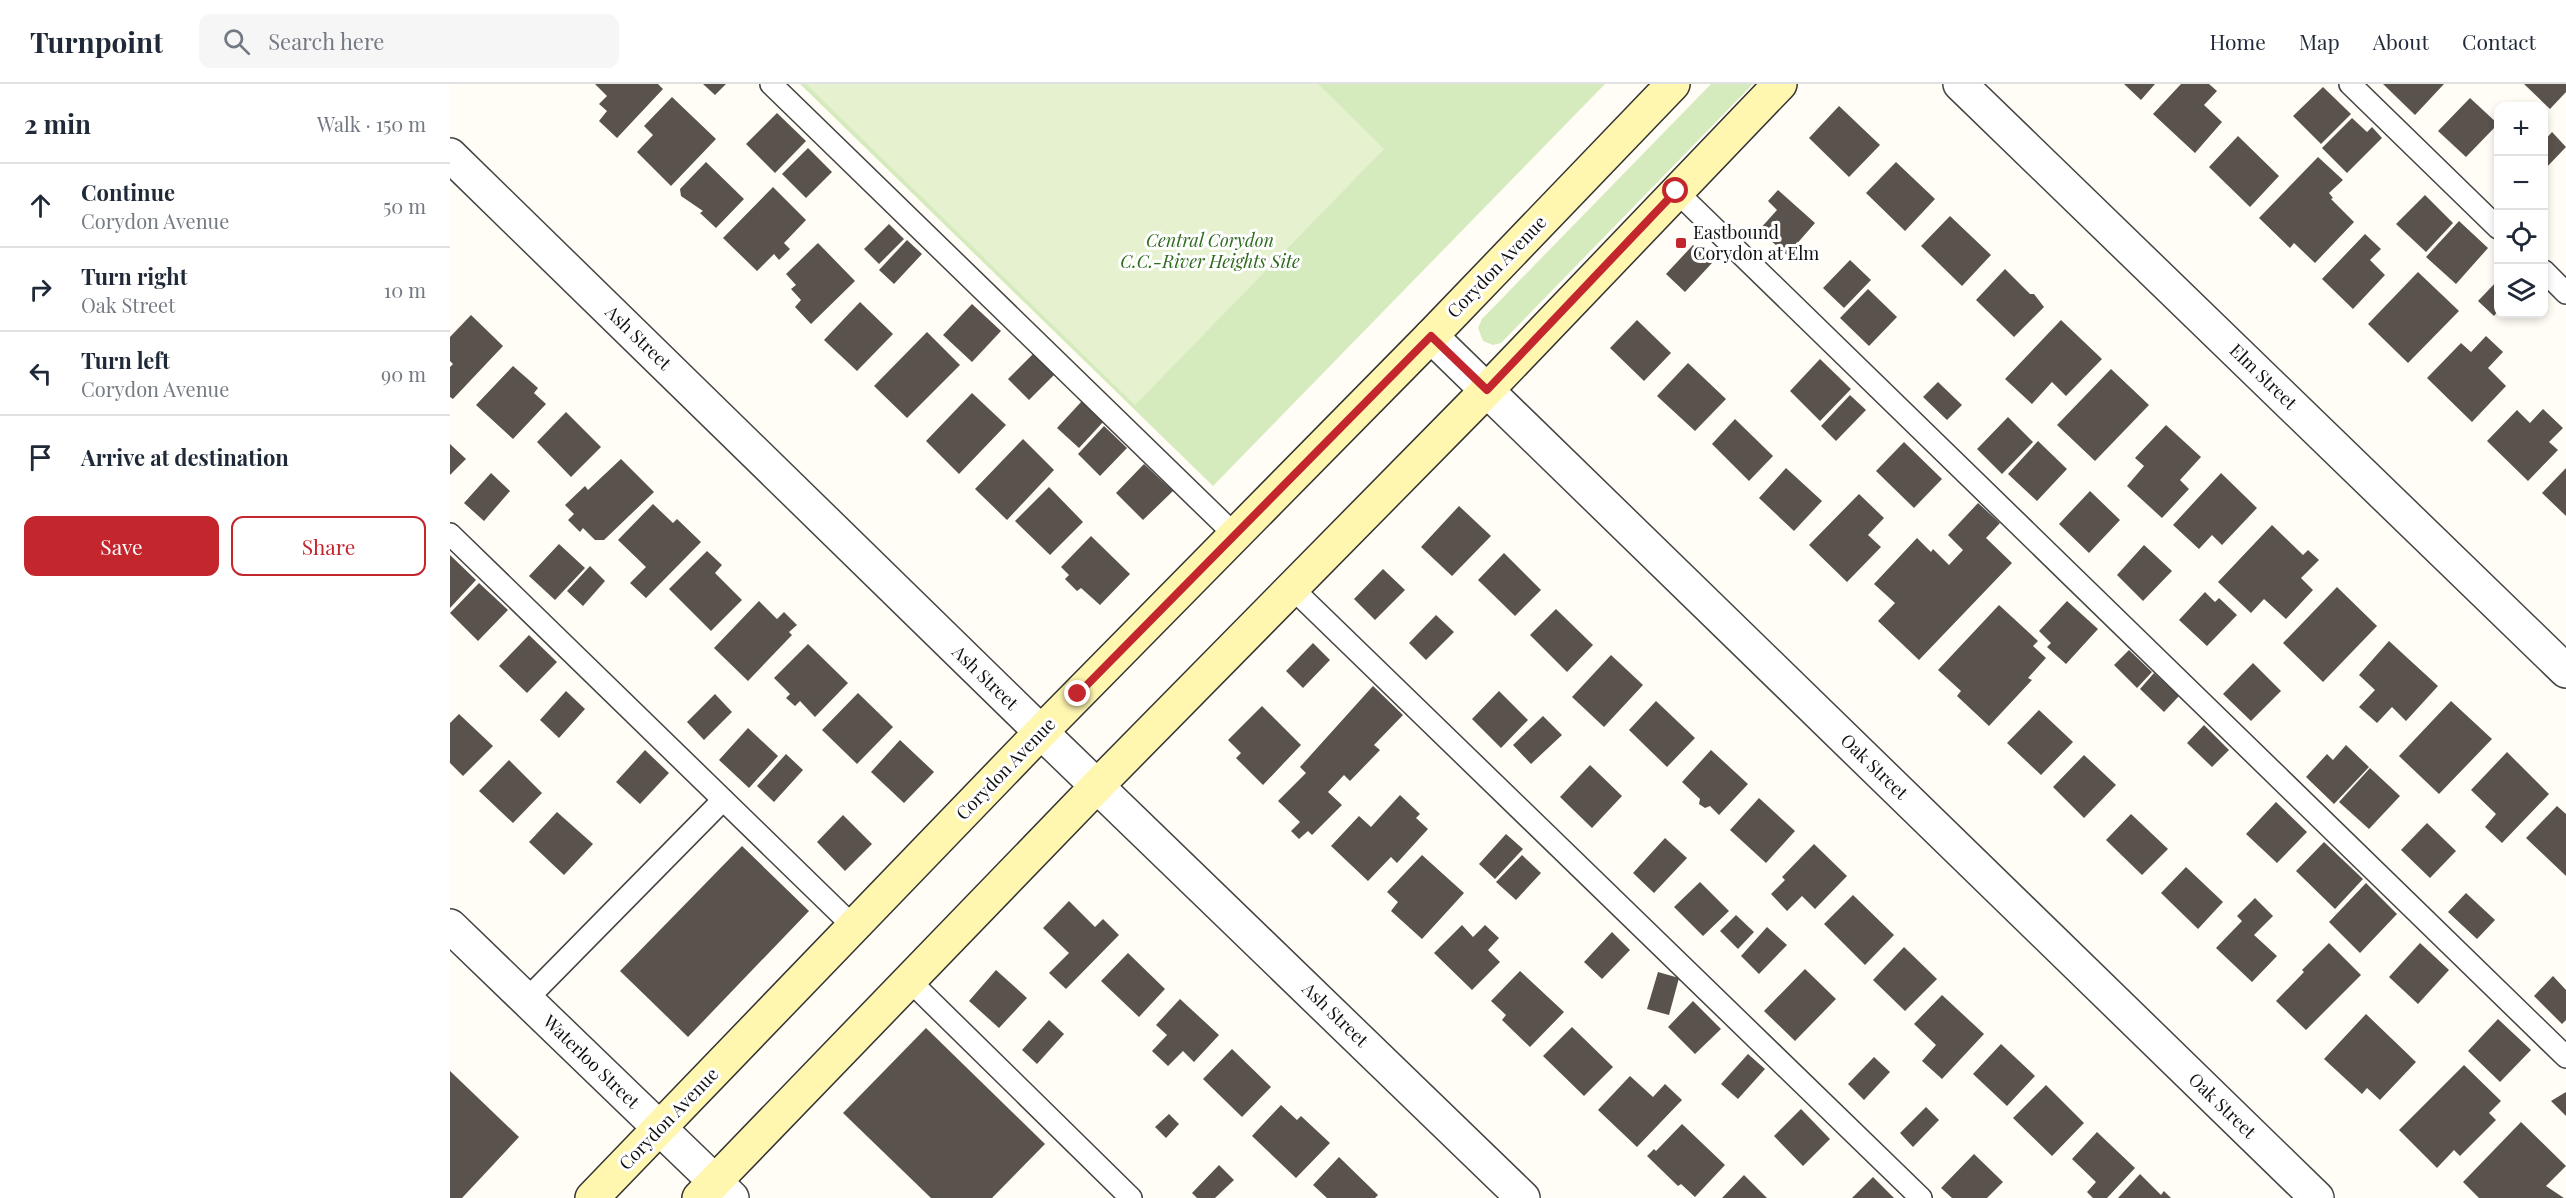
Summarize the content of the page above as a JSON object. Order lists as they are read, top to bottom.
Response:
{
  "streets": {
    "main road": ["Corydon Avenue"],
    "street": [
      "Ash Street",
      "Elm Street",
      "Oak Street",
      "Waterloo Street"
    ]
  },
  "crossings": [
    ["Corydon Avenue", "Ash Street"],
    ["Corydon Avenue", "Oak Street"],
    ["Corydon Avenue", "Waterloo Street"]
  ],
  "parks": ["Central Corydon C.C.-River Heights Site"],
  "places": {
    "transit": ["Eastbound Corydon at Elm"]
  },
  "page": {
    "header": "Turnpoint",
    "search": "Search here",
    "nav": [
      "Home",
      "Map",
      "About",
      "Contact"
    ],
    "heading": ["2 min", "Walk · 150 m"],
    "map_buttons": ["+", "−"],
    "list": [
      ["Continue", "Corydon Avenue", "50 m"],
      ["Turn right", "Oak Street", "10 m"],
      ["Turn left", "Corydon Avenue", "90 m"],
      "Arrive at destination"
    ],
    "buttons": ["Save", "Share"]
  }
}
